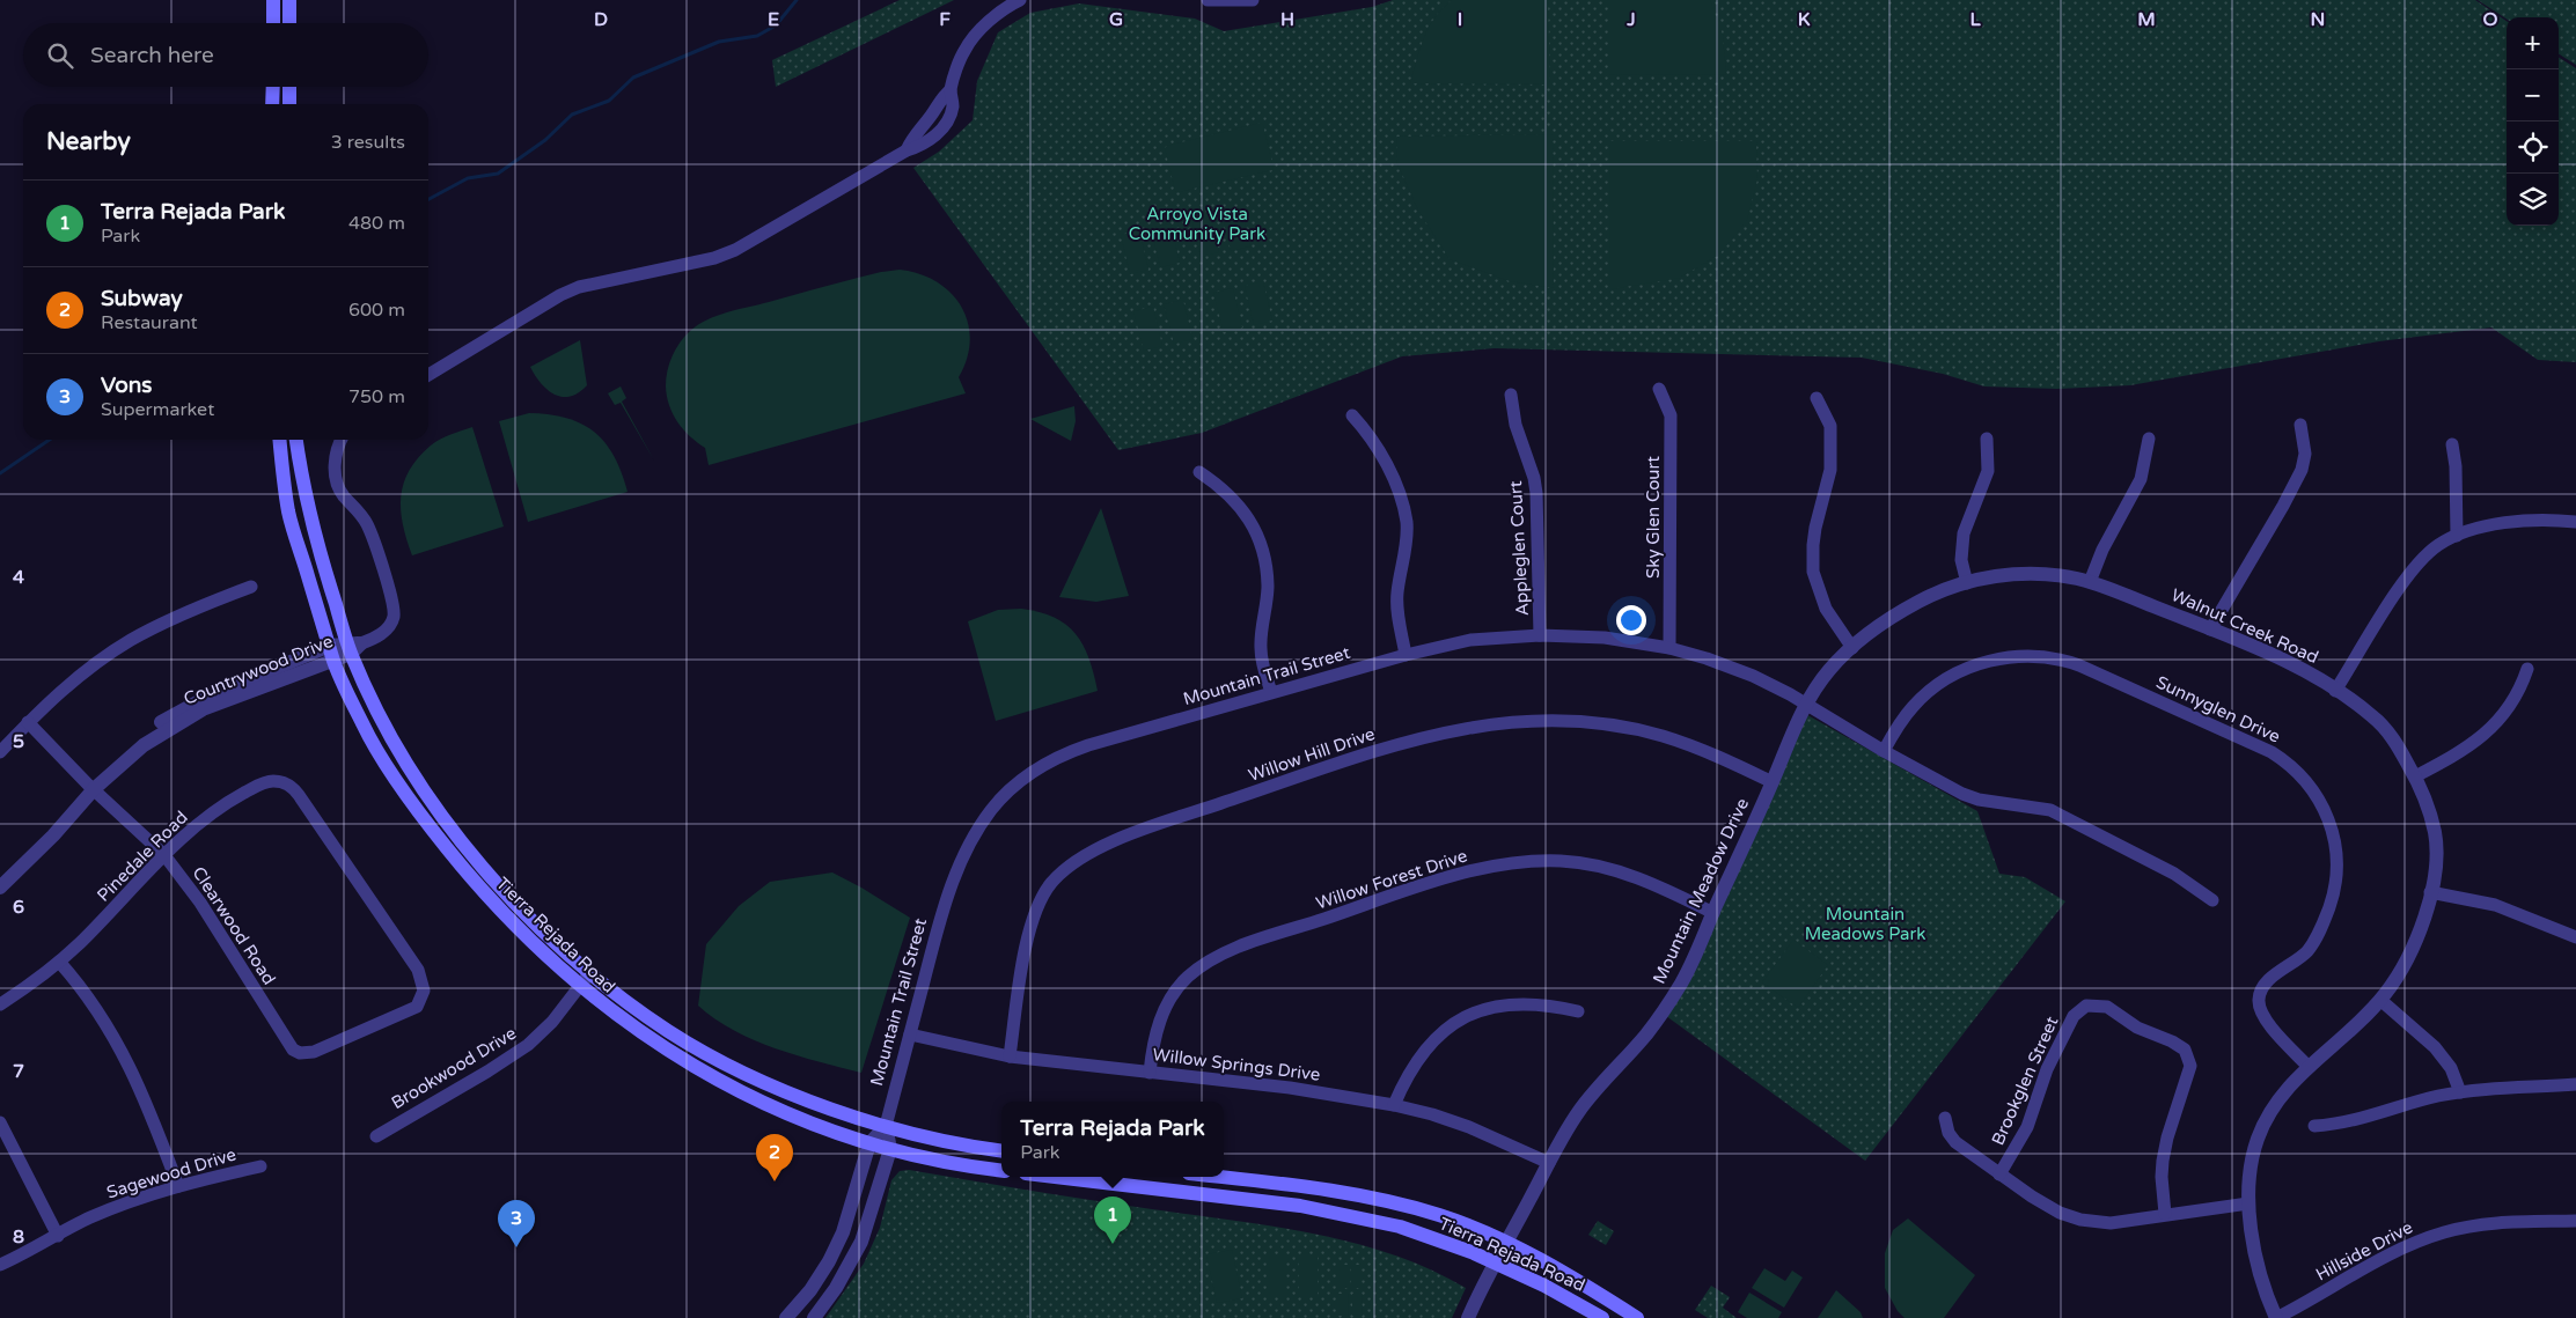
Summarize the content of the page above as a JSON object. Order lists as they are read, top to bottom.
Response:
{
  "streets": {
    "main road": ["Tierra Rejada Road"],
    "street": [
      "Sky Glen Court",
      "Appleglen Court",
      "Walnut Creek Road",
      "Countrywood Drive",
      "Mountain Trail Street",
      "Sunnyglen Drive",
      "Willow Hill Drive",
      "Pinedale Road",
      "Willow Forest Drive",
      "Mountain Meadow Drive",
      "Clearwood Road",
      "Willow Springs Drive",
      "Brookwood Drive",
      "Brookglen Street",
      "Sagewood Drive",
      "Hillside Drive"
    ]
  },
  "crossings": [
    ["Sky Glen Court", "Mountain Trail Street"],
    ["Appleglen Court", "Mountain Trail Street"],
    ["Walnut Creek Road", "Mountain Trail Street"],
    ["Walnut Creek Road", "Sunnyglen Drive"],
    ["Walnut Creek Road", "Mountain Meadow Drive"],
    ["Walnut Creek Road", "Hillside Drive"],
    ["Countrywood Drive", "Clearwood Road"],
    ["Countrywood Drive", "Tierra Rejada Road"],
    ["Mountain Trail Street", "Sunnyglen Drive"],
    ["Mountain Trail Street", "Mountain Meadow Drive"],
    ["Mountain Trail Street", "Tierra Rejada Road"],
    ["Mountain Trail Street", "Willow Springs Drive"],
    ["Willow Hill Drive", "Mountain Meadow Drive"],
    ["Willow Hill Drive", "Willow Springs Drive"],
    ["Pinedale Road", "Clearwood Road"],
    ["Willow Forest Drive", "Mountain Meadow Drive"],
    ["Willow Forest Drive", "Willow Springs Drive"],
    ["Mountain Meadow Drive", "Tierra Rejada Road"],
    ["Mountain Meadow Drive", "Willow Springs Drive"],
    ["Tierra Rejada Road", "Brookwood Drive"]
  ],
  "parks": ["Arroyo Vista Community Park", "Mountain Meadows Park"],
  "page": {
    "map_buttons": ["+", "−"],
    "search": "Search here",
    "heading": ["Nearby", "3 results"],
    "list": [
      {
        "mark": "1",
        "name": "Terra Rejada Park",
        "note": "Park",
        "value": "480 m"
      },
      {
        "mark": "2",
        "name": "Subway",
        "note": "Restaurant",
        "value": "600 m"
      },
      {
        "mark": "3",
        "name": "Vons",
        "note": "Supermarket",
        "value": "750 m"
      }
    ],
    "popup": ["Terra Rejada Park", "Park"],
    "pins": ["2", "1", "3"]
  },
  "grid": {
    "columns": [
      "D",
      "E",
      "F",
      "G",
      "H",
      "I",
      "J",
      "K",
      "L",
      "M",
      "N",
      "O"
    ],
    "rows": [
      "4",
      "5",
      "6",
      "7",
      "8"
    ]
  }
}
